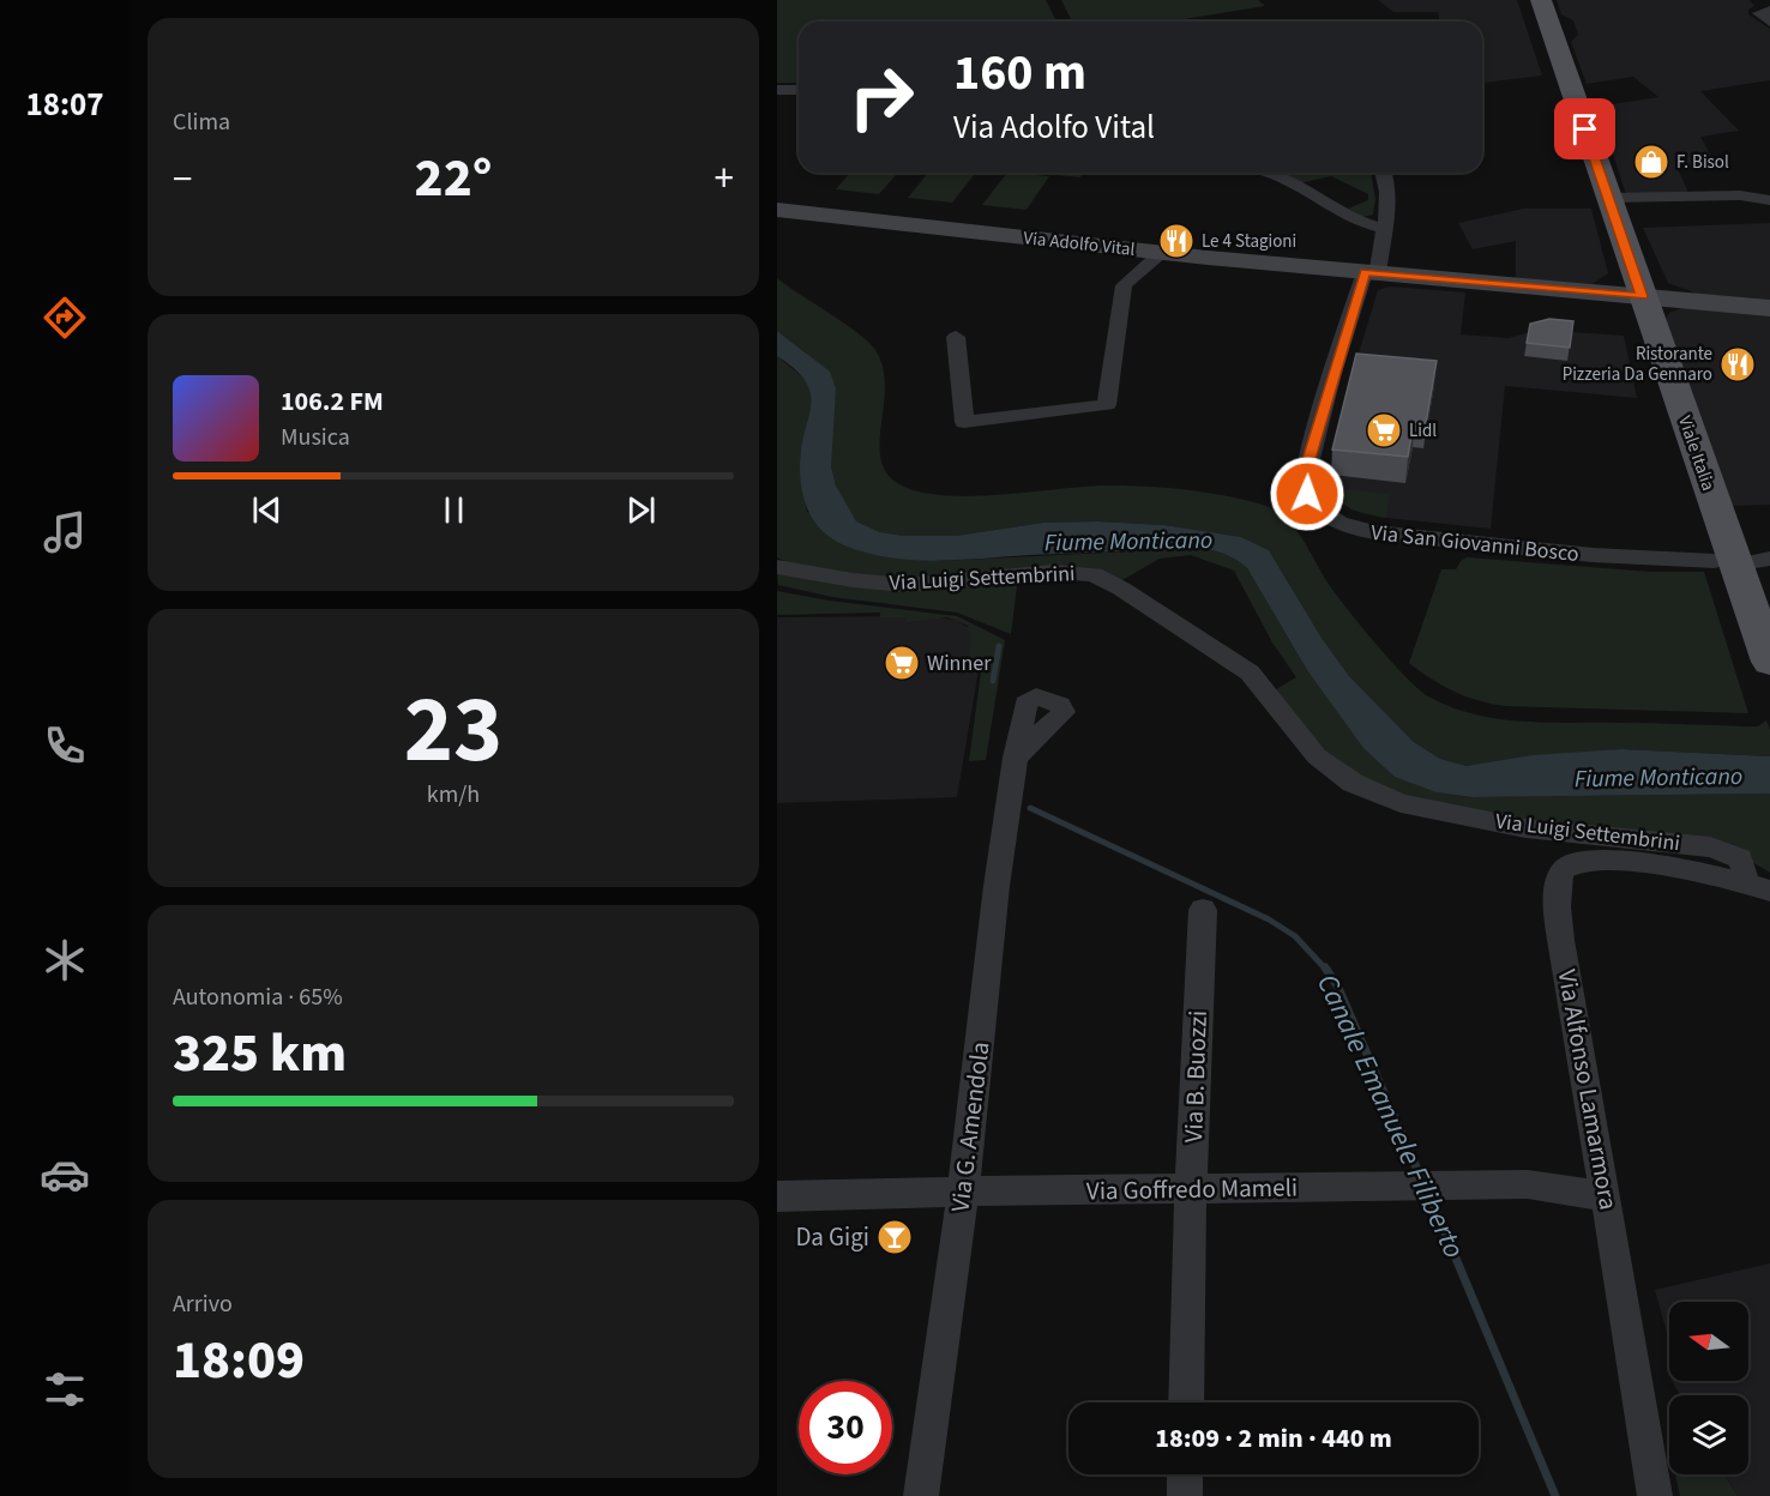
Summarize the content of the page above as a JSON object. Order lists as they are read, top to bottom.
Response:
{
  "streets": {
    "main road": ["Viale Italia"],
    "street": [
      "Via Adolfo Vital",
      "Via San Giovanni Bosco",
      "Via Luigi Settembrini",
      "Via B. Buozzi",
      "Via Alfonso Lamarmora",
      "Via G. Amendola",
      "Via Goffredo Mameli"
    ]
  },
  "crossings": [
    ["Via Adolfo Vital", "Viale Italia"],
    ["Via Adolfo Vital", "Via San Giovanni Bosco"],
    ["Via Luigi Settembrini", "Via Alfonso Lamarmora"],
    ["Via B. Buozzi", "Via Goffredo Mameli"],
    ["Via Alfonso Lamarmora", "Via Goffredo Mameli"],
    ["Via G. Amendola", "Via Goffredo Mameli"]
  ],
  "water": ["Fiume Monticano", "Canale Emanuele Filiberto"],
  "places": {
    "shop": ["F. Bisol"],
    "restaurant": ["Le 4 Stagioni", "Ristorante Pizzeria Da Gennaro"],
    "supermarket": ["Lidl", "Winner"],
    "bar": ["Da Gigi"]
  },
  "north": "left",
  "page": {
    "tabs": "18:07",
    "tile": [
      "Clima",
      ["23", "km/h"],
      ["Autonomia · 65%", "325 km"],
      ["Arrivo", "18:09"]
    ],
    "turn": ["160 m", "Via Adolfo Vital"],
    "heat": ["−", "22°", "+"],
    "song": ["106.2 FM", "Musica"],
    "limit": "30",
    "trip": "18:09 · 2 min · 440 m"
  }
}
